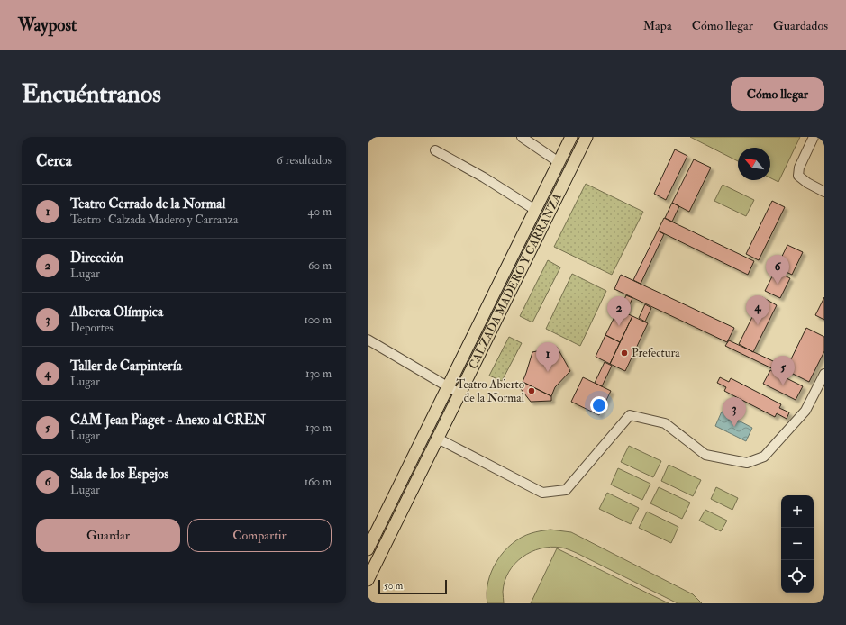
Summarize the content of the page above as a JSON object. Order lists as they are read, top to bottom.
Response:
{
  "streets": {
    "main road": ["CALZADA MADERO Y CARRANZA"]
  },
  "places": ["Prefectura", "Teatro Abierto de la Normal"],
  "scale_bar": "50 m",
  "north": "top left",
  "page": {
    "header": "Waypost",
    "nav": ["Mapa", "Cómo llegar", "Guardados"],
    "buttons": [
      "Cómo llegar",
      ["Guardar", "Compartir"]
    ],
    "title": "Encuéntranos",
    "heading": ["Cerca", "6 resultados"],
    "list": [
      {
        "mark": "1",
        "name": "Teatro Cerrado de la Normal",
        "note": "Teatro · Calzada Madero y Carranza",
        "value": "40 m"
      },
      {
        "mark": "2",
        "name": "Dirección",
        "note": "Lugar",
        "value": "60 m"
      },
      {
        "mark": "3",
        "name": "Alberca Olímpica",
        "note": "Deportes",
        "value": "100 m"
      },
      {
        "mark": "4",
        "name": "Taller de Carpintería",
        "note": "Lugar",
        "value": "130 m"
      },
      {
        "mark": "5",
        "name": "CAM Jean Piaget - Anexo al CREN",
        "note": "Lugar",
        "value": "130 m"
      },
      {
        "mark": "6",
        "name": "Sala de los Espejos",
        "note": "Lugar",
        "value": "160 m"
      }
    ],
    "pins": [
      "6",
      "4",
      "2",
      "1",
      "5",
      "3"
    ],
    "map_buttons": ["+", "−"],
    "scale": "50 m"
  }
}
